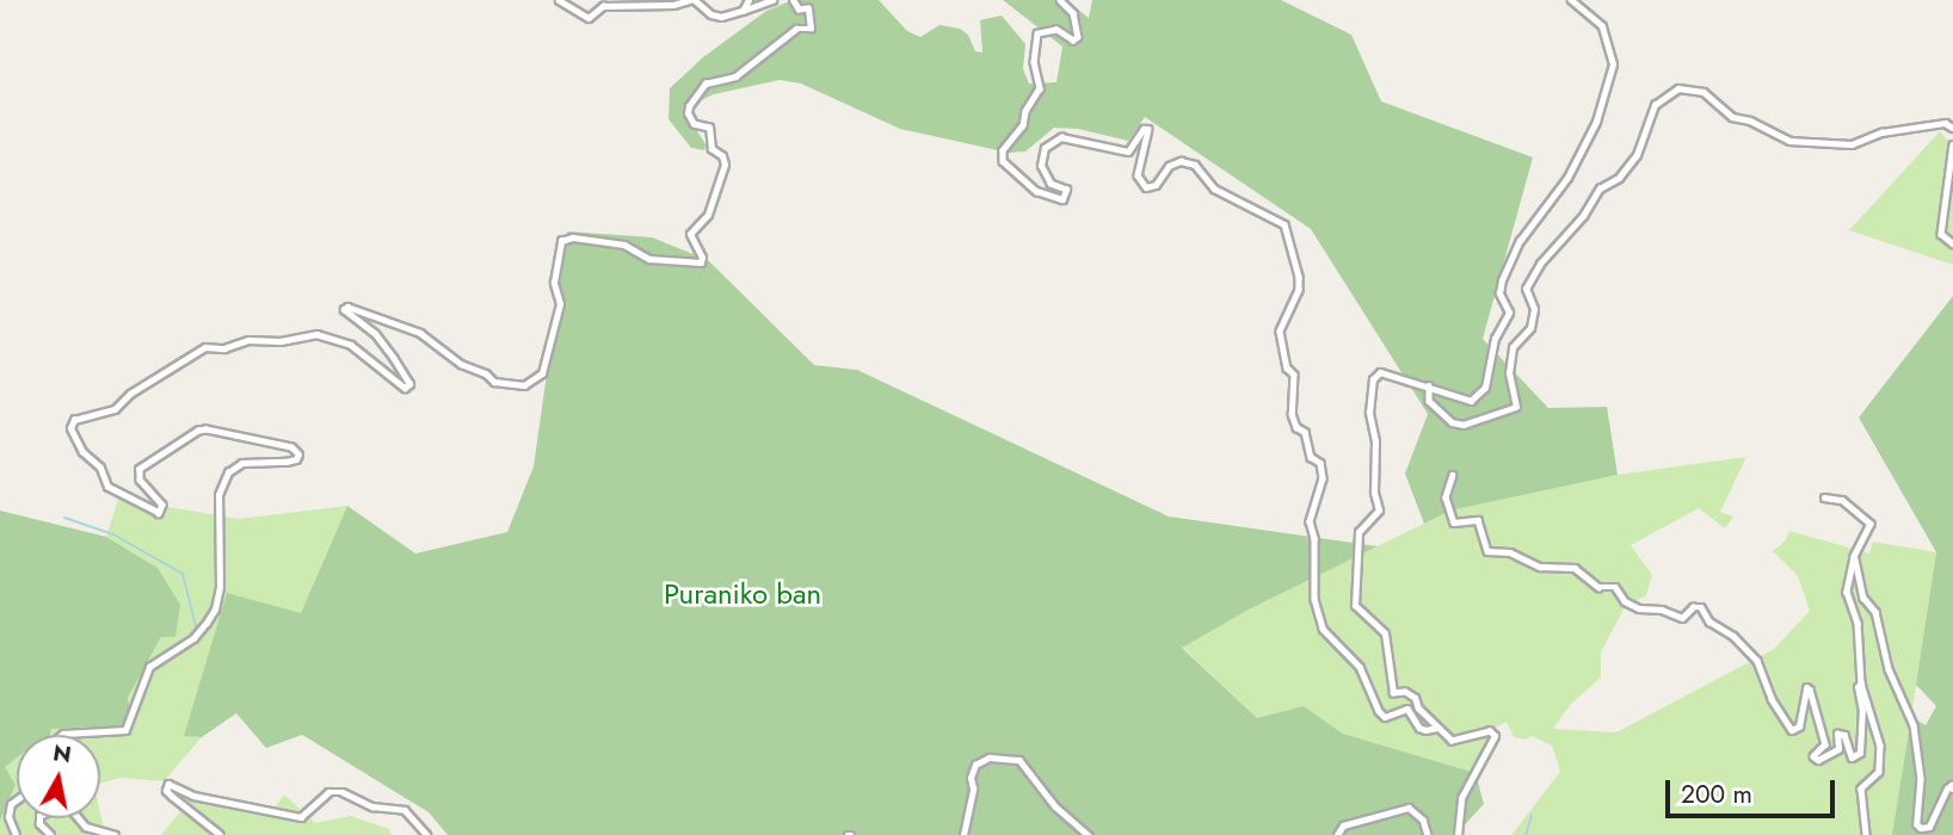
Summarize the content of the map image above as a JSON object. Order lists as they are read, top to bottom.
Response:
{
  "parks": ["Puraniko ban"],
  "scale_bar": "200 m",
  "north": "top"
}
